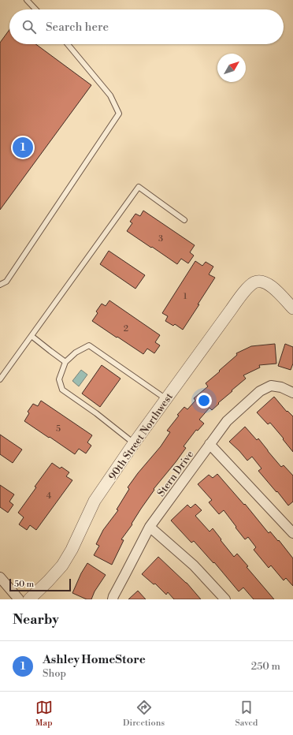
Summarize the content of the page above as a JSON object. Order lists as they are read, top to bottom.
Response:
{
  "streets": {
    "street": ["90th Street Northwest", "Stern Drive"]
  },
  "house_numbers": [
    "3",
    "1",
    "2",
    "5",
    "4"
  ],
  "scale_bar": "50 m",
  "north": "top right",
  "page": {
    "search": "Search here",
    "pins": "1",
    "scale": "50 m",
    "heading": "Nearby",
    "list": [
      {
        "mark": "1",
        "name": "Ashley HomeStore",
        "note": "Shop",
        "value": "250 m"
      }
    ],
    "nav": ["Map", "Directions", "Saved"]
  }
}
